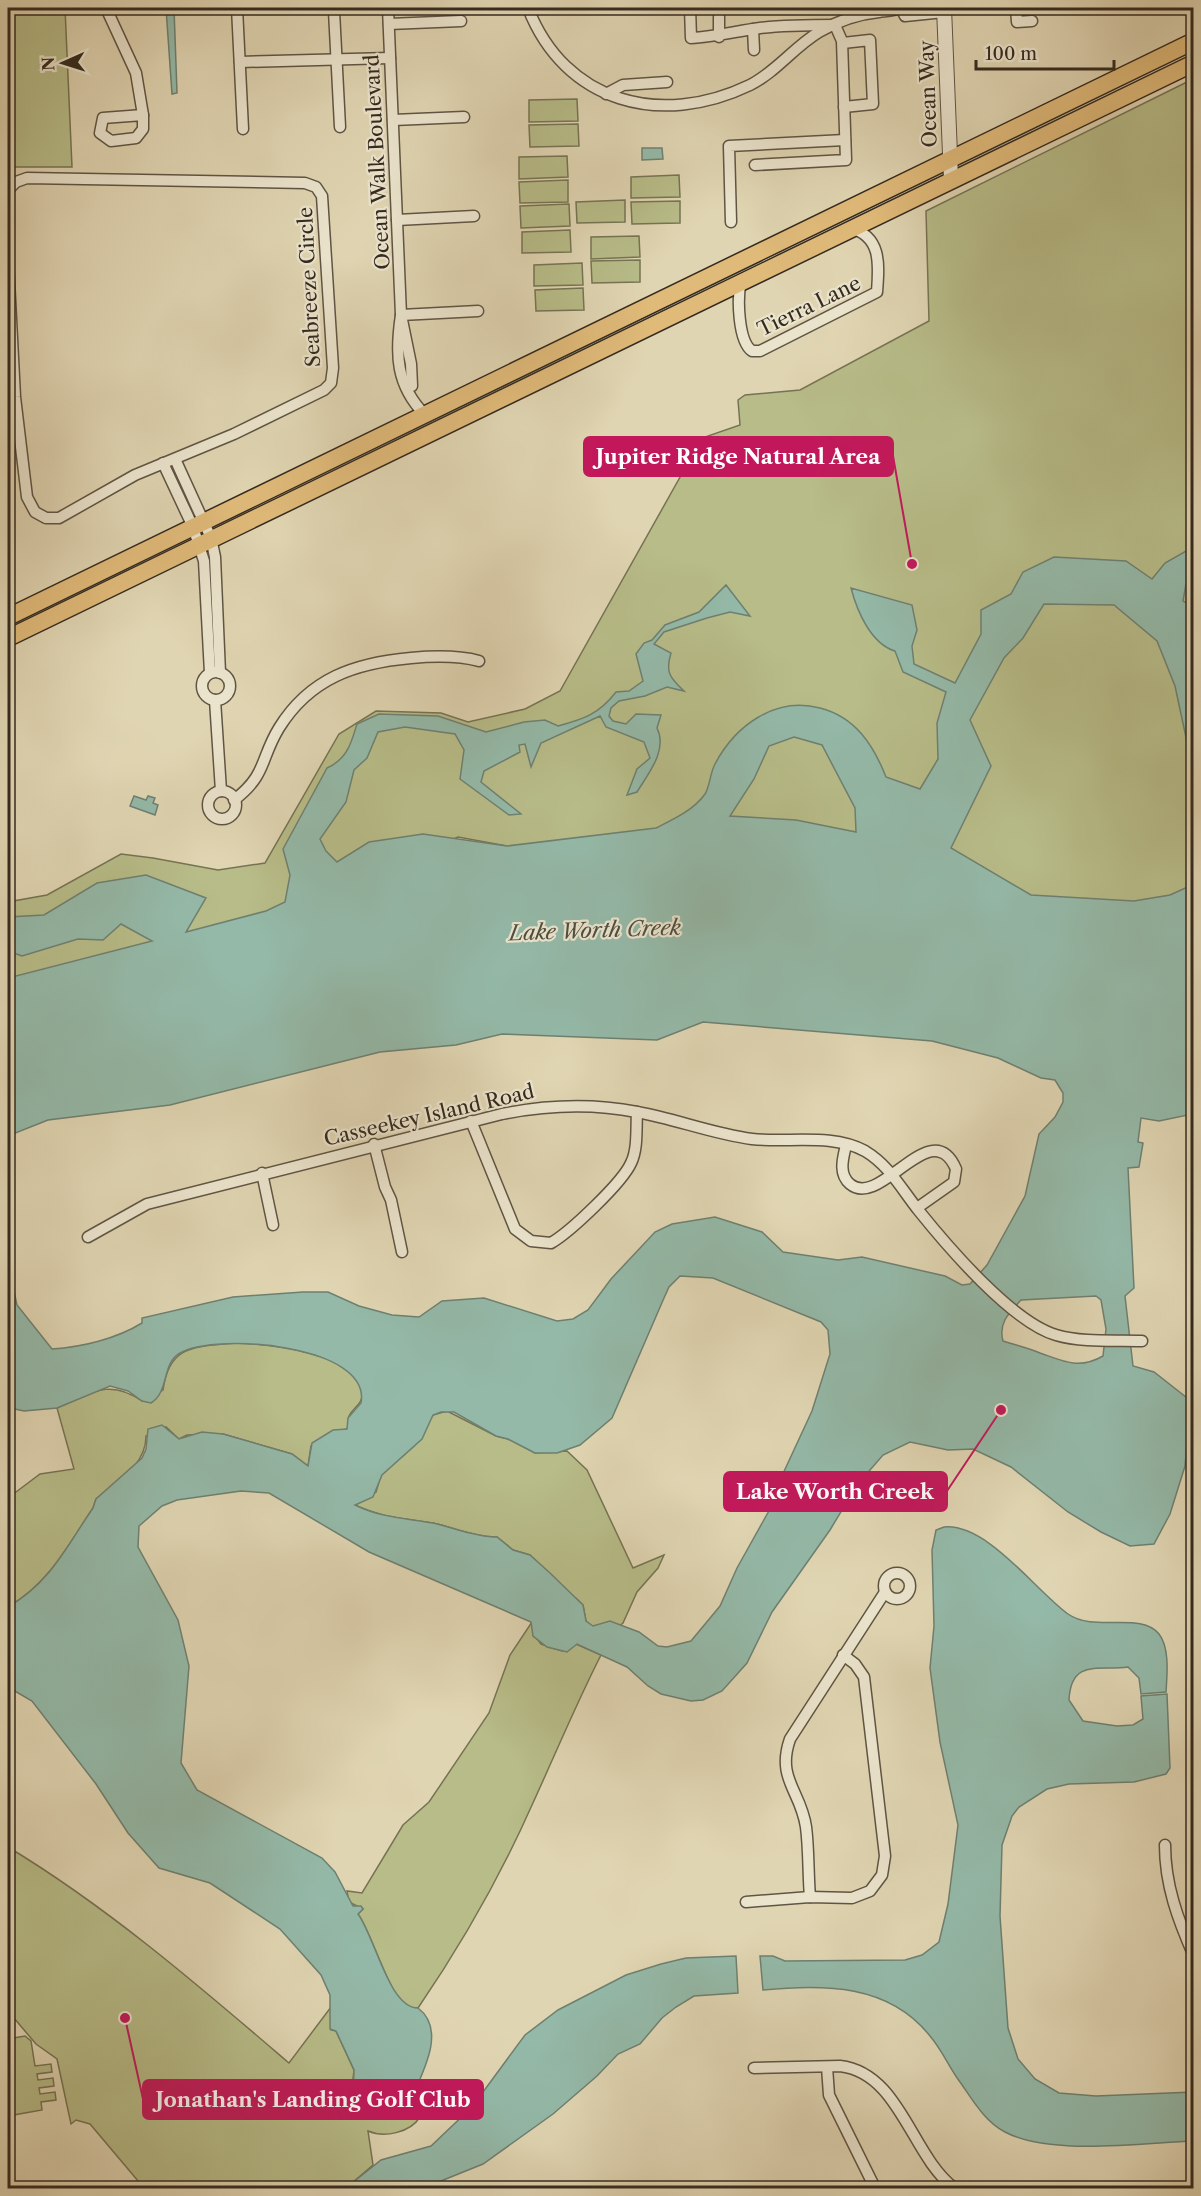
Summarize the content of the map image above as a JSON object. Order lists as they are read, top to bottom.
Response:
{
  "streets": {
    "street": [
      "Ocean Way",
      "Ocean Walk Boulevard",
      "Seabreeze Circle",
      "Tierra Lane",
      "Casseekey Island Road"
    ]
  },
  "water": ["Lake Worth Creek"],
  "places": ["Jupiter Ridge Natural Area", "Lake Worth Creek", "Jonathan's Landing Golf Club"],
  "scale_bar": "100 m",
  "north": "left"
}
